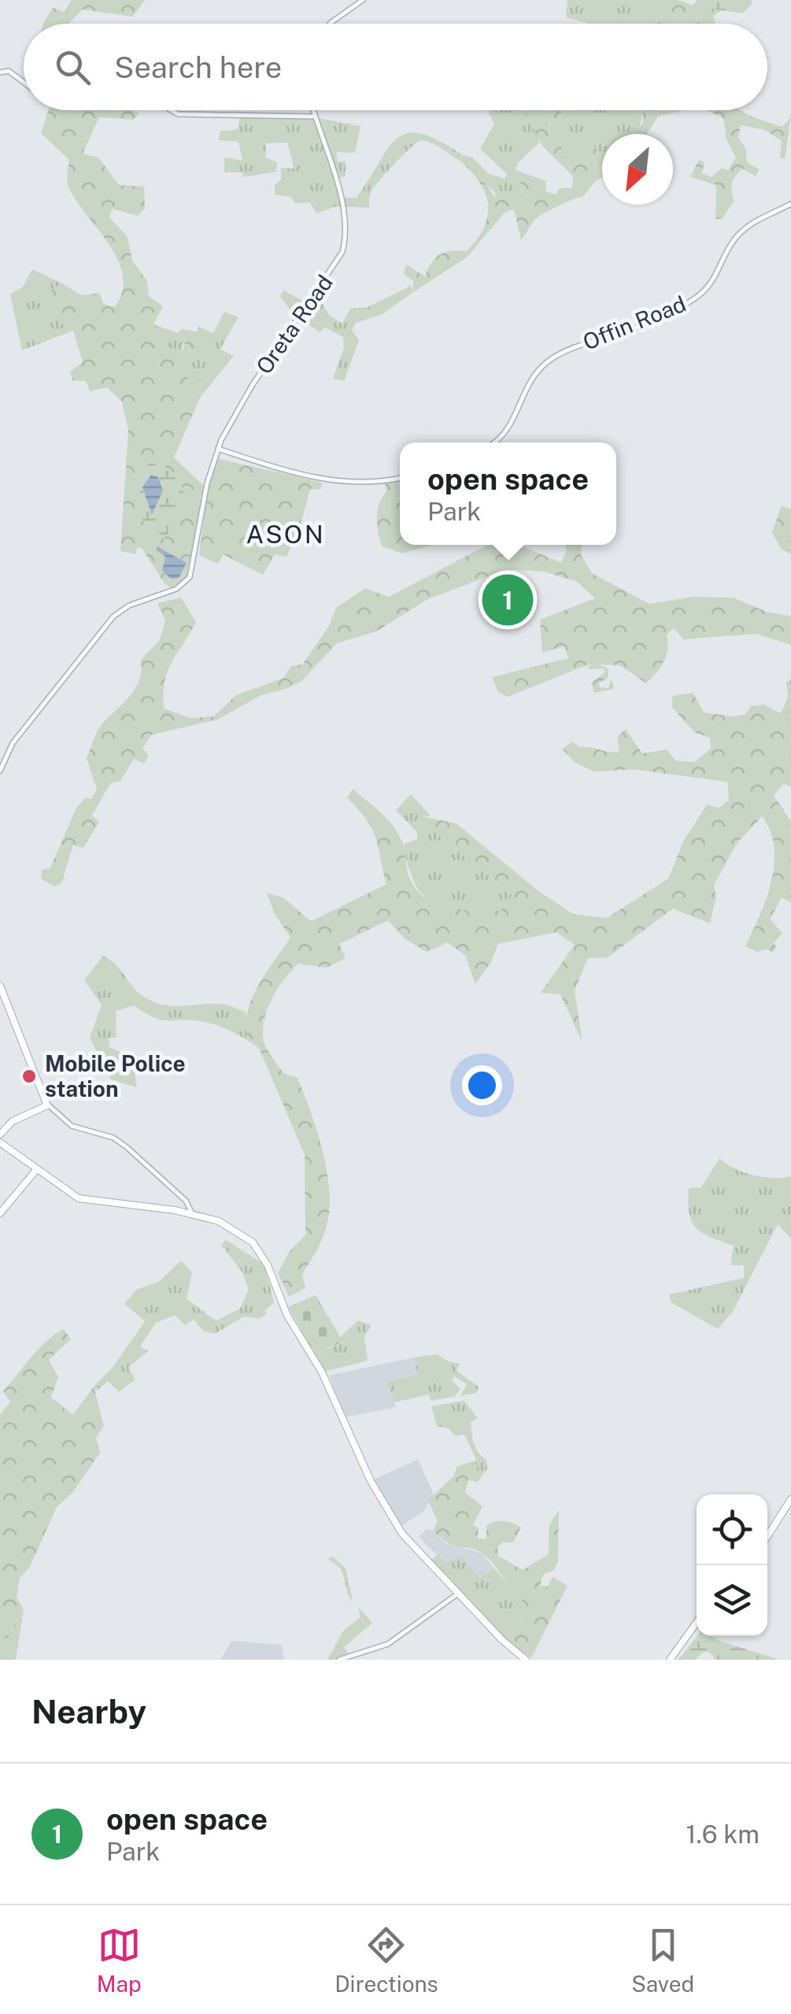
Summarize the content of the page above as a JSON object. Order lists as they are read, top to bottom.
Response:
{
  "streets": {
    "street": ["Offin Road", "Oreta Road"]
  },
  "districts": ["ASON"],
  "places": ["Mobile Police station"],
  "north": "bottom left",
  "page": {
    "search": "Search here",
    "popup": ["open space", "Park"],
    "pins": "1",
    "heading": "Nearby",
    "list": [
      {
        "mark": "1",
        "name": "open space",
        "note": "Park",
        "value": "1.6 km"
      }
    ],
    "nav": ["Map", "Directions", "Saved"]
  }
}
